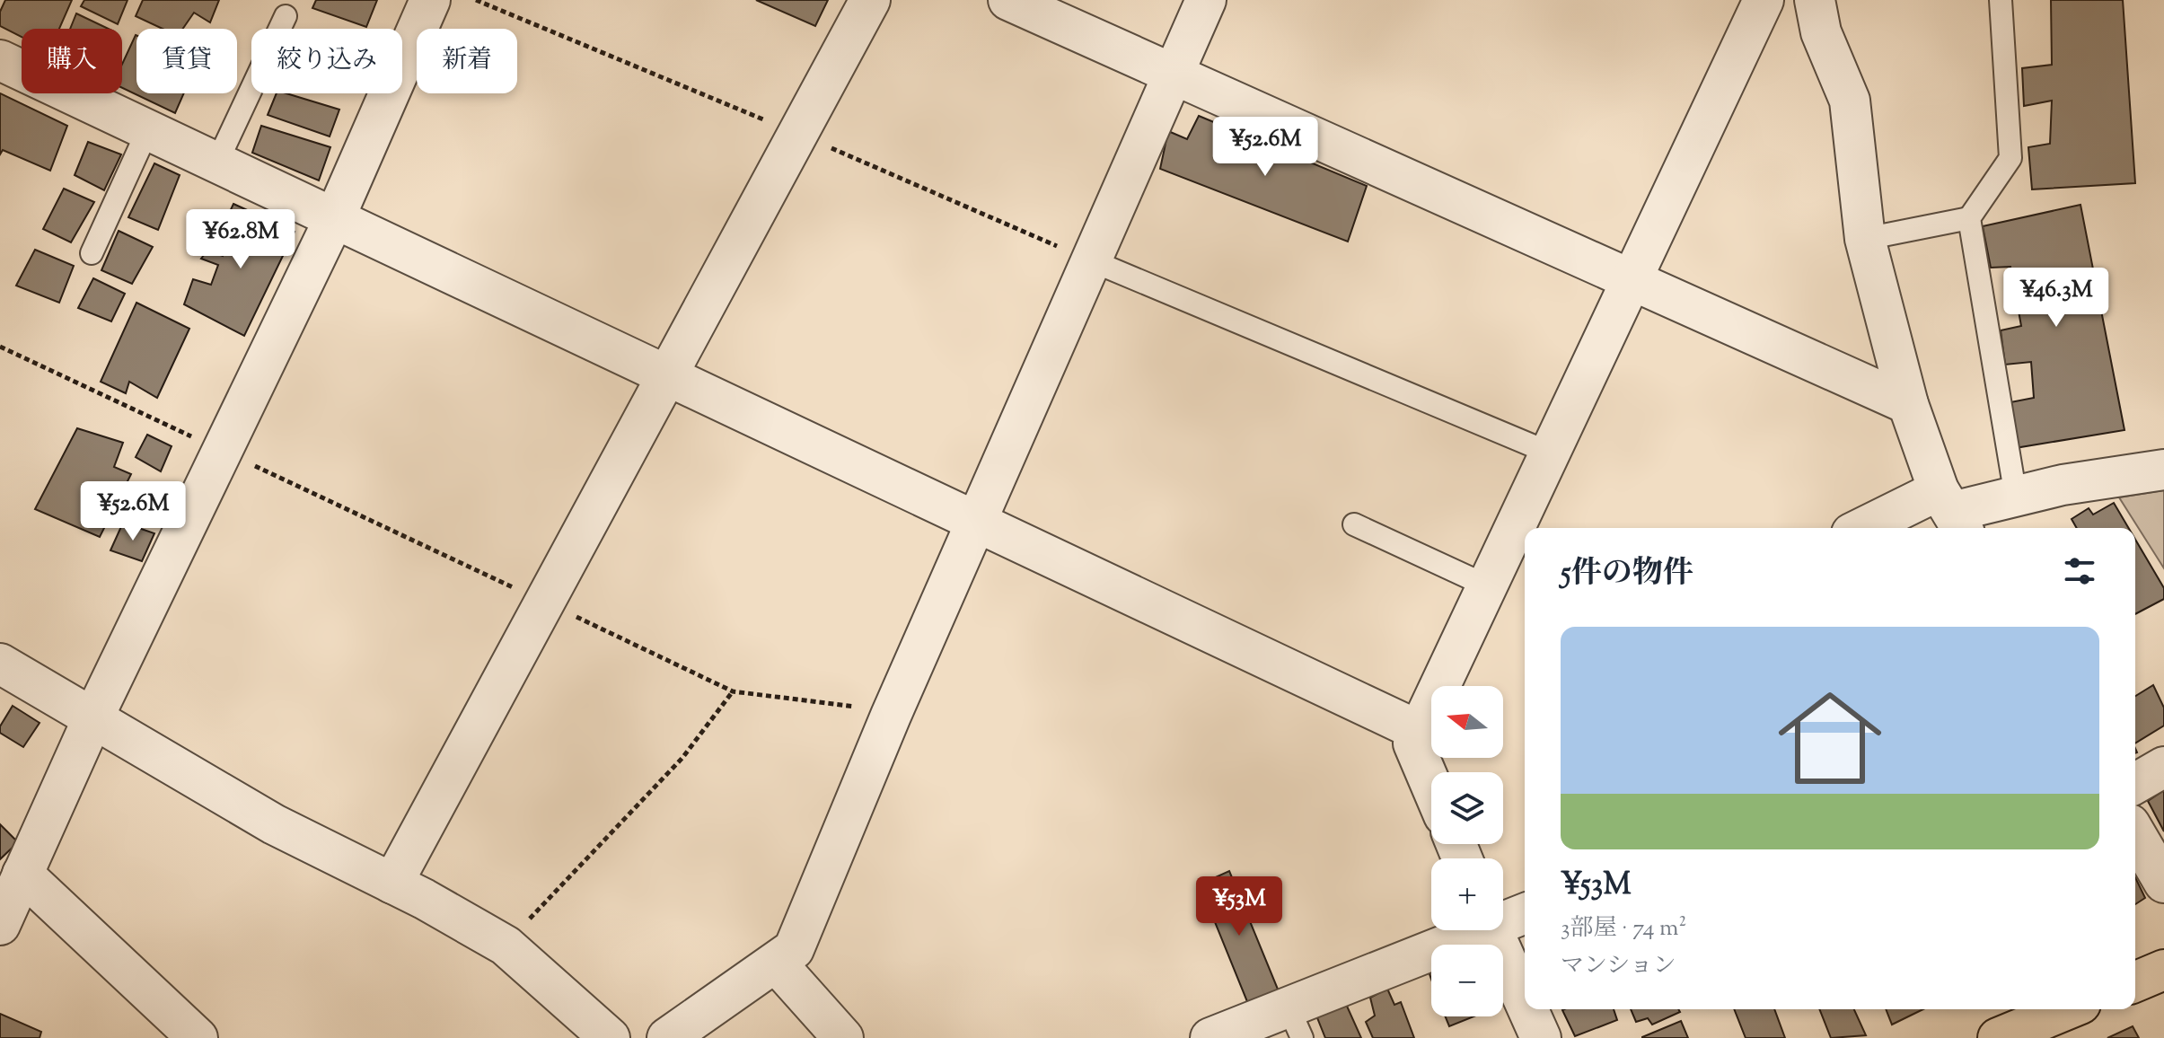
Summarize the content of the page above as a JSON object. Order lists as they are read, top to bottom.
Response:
{
  "north": "left",
  "page": {
    "chip": [
      "購入",
      "賃貸",
      "絞り込み",
      "新着"
    ],
    "price": [
      "¥52.6M",
      "¥62.8M",
      "¥46.3M",
      "¥52.6M",
      "¥53M"
    ],
    "heading": "5件の物件",
    "list": [
      {
        "name": "¥53M",
        "note": "3部屋 · 74 m² · マンション"
      }
    ],
    "map_buttons": ["+", "−"]
  }
}
